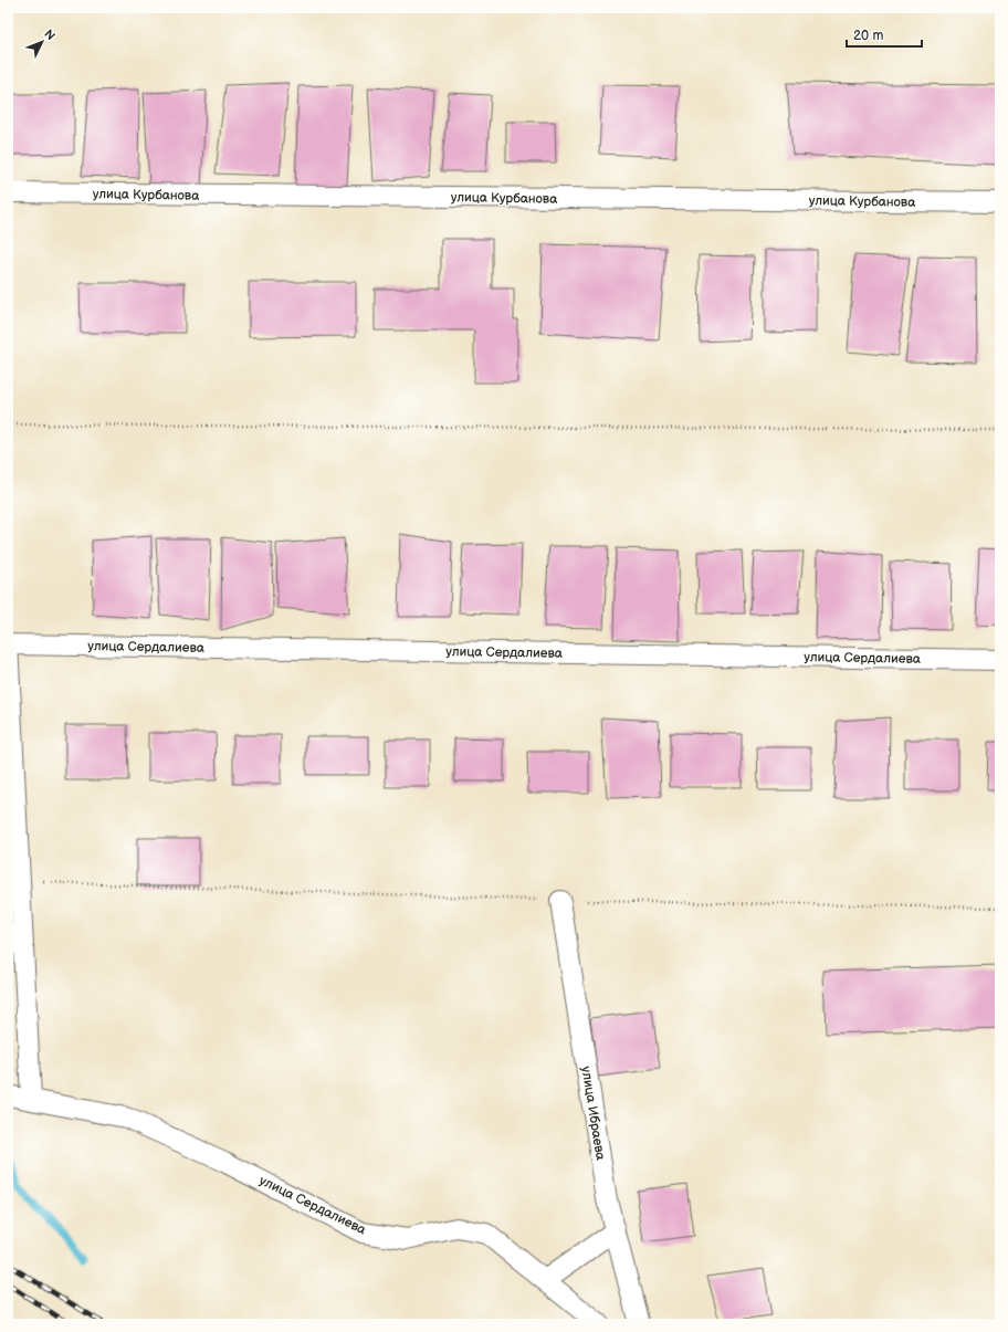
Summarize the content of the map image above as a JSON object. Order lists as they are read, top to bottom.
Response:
{
  "streets": {
    "street": ["улица Курбанова", "улица Сердалиева", "улица Ибраева"]
  },
  "scale_bar": "20 m",
  "north": "top right"
}
